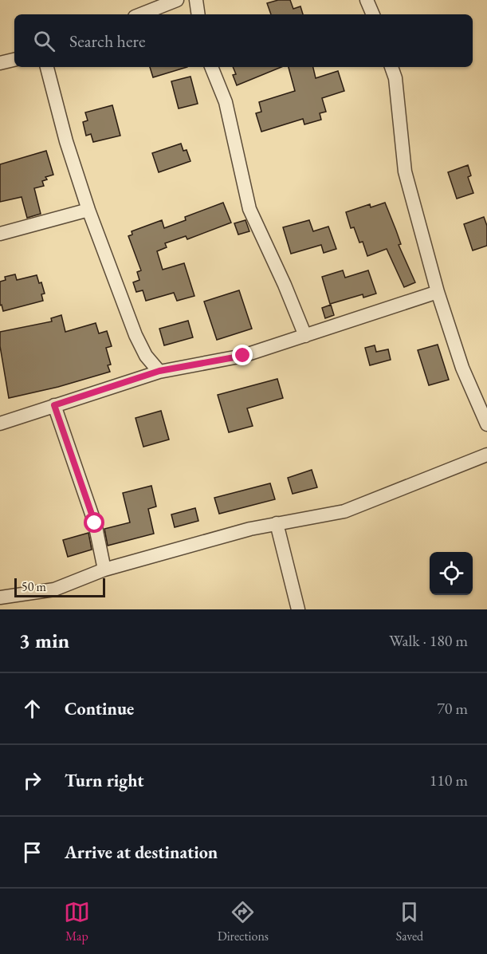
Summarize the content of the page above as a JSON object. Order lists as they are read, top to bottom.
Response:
{
  "scale_bar": "50 m",
  "page": {
    "search": "Search here",
    "scale": "50 m",
    "heading": ["3 min", "Walk · 180 m"],
    "list": [
      ["Continue", "70 m"],
      ["Turn right", "110 m"],
      "Arrive at destination"
    ],
    "nav": ["Map", "Directions", "Saved"]
  }
}
